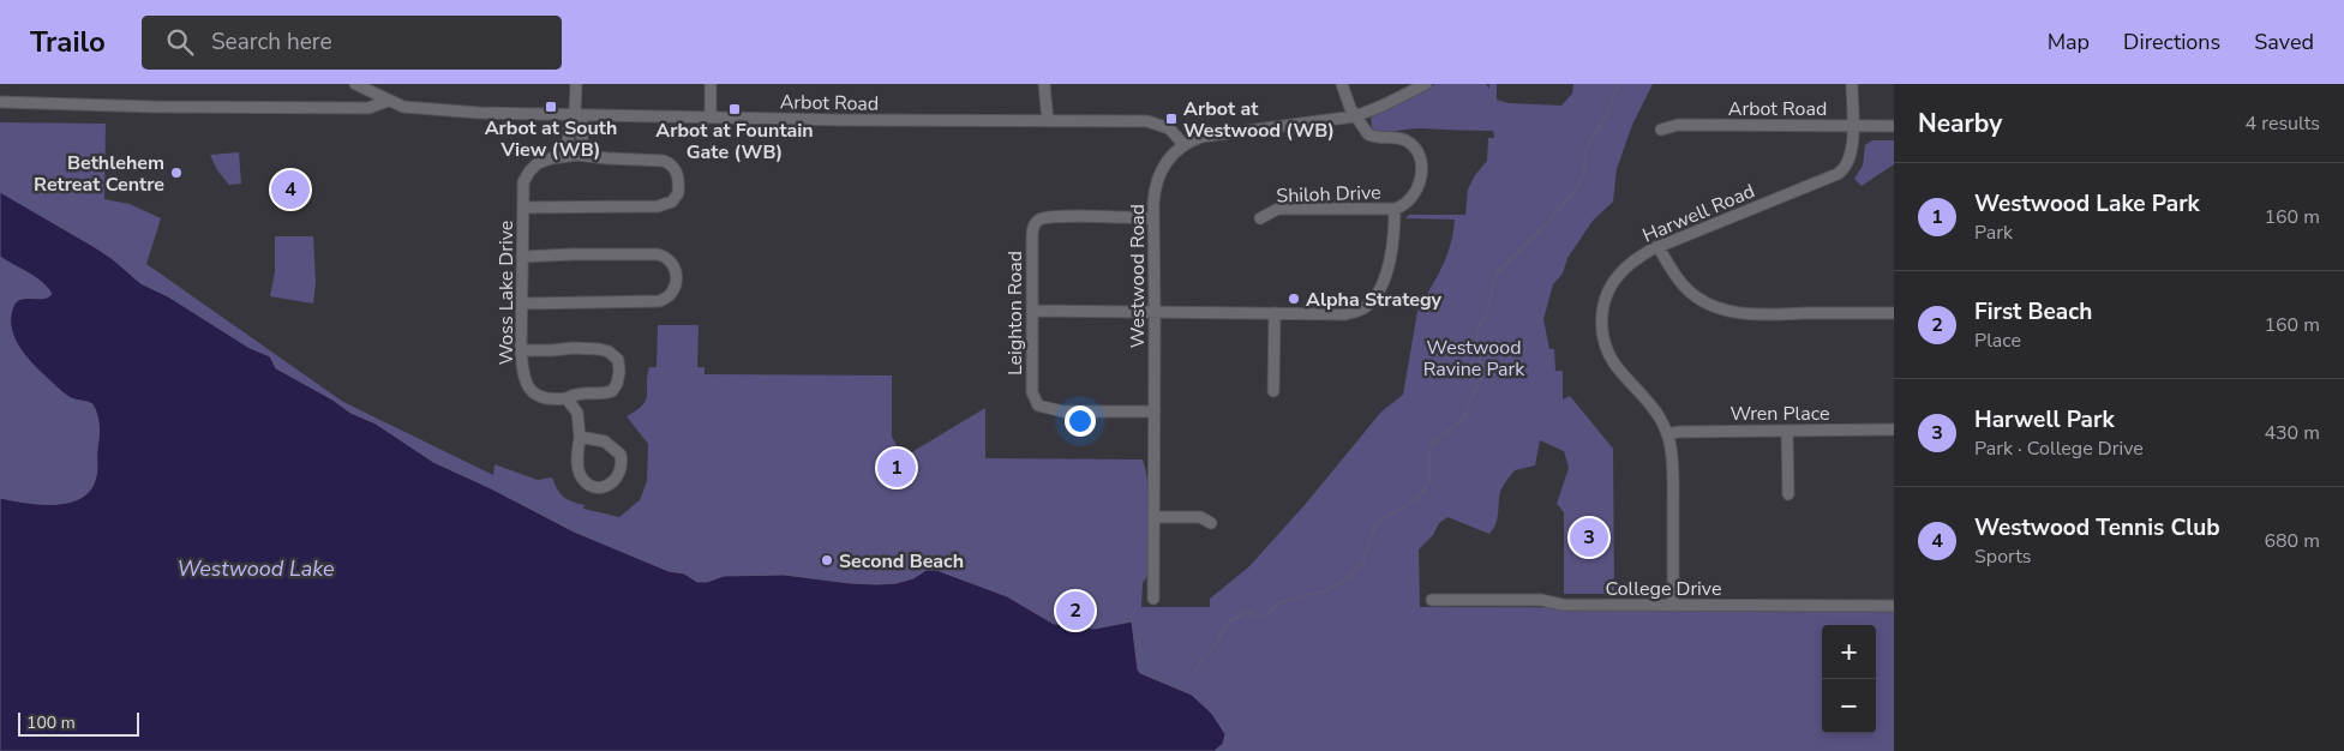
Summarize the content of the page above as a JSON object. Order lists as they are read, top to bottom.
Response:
{
  "streets": {
    "street": [
      "Arbot Road",
      "Shiloh Drive",
      "Harwell Road",
      "Westwood Road",
      "Woss Lake Drive",
      "Leighton Road",
      "Wren Place",
      "College Drive"
    ]
  },
  "crossings": [
    ["Arbot Road", "Harwell Road"],
    ["Arbot Road", "Westwood Road"],
    ["Harwell Road", "Wren Place"],
    ["Harwell Road", "College Drive"],
    ["Westwood Road", "Leighton Road"]
  ],
  "water": ["Westwood Lake"],
  "parks": ["Westwood Ravine Park"],
  "places": {
    "transit": ["Arbot at South View (WB)", "Arbot at Fountain Gate (WB)", "Arbot at Westwood (WB)"],
    "other": ["Bethlehem Retreat Centre", "Alpha Strategy", "Second Beach"]
  },
  "scale_bar": "100 m",
  "page": {
    "header": "Trailo",
    "search": "Search here",
    "nav": ["Map", "Directions", "Saved"],
    "heading": ["Nearby", "4 results"],
    "list": [
      {
        "mark": "1",
        "name": "Westwood Lake Park",
        "note": "Park",
        "value": "160 m"
      },
      {
        "mark": "2",
        "name": "First Beach",
        "note": "Place",
        "value": "160 m"
      },
      {
        "mark": "3",
        "name": "Harwell Park",
        "note": "Park · College Drive",
        "value": "430 m"
      },
      {
        "mark": "4",
        "name": "Westwood Tennis Club",
        "note": "Sports",
        "value": "680 m"
      }
    ],
    "pins": [
      "4",
      "1",
      "3",
      "2"
    ],
    "map_buttons": ["+", "−"],
    "scale": "100 m"
  }
}
